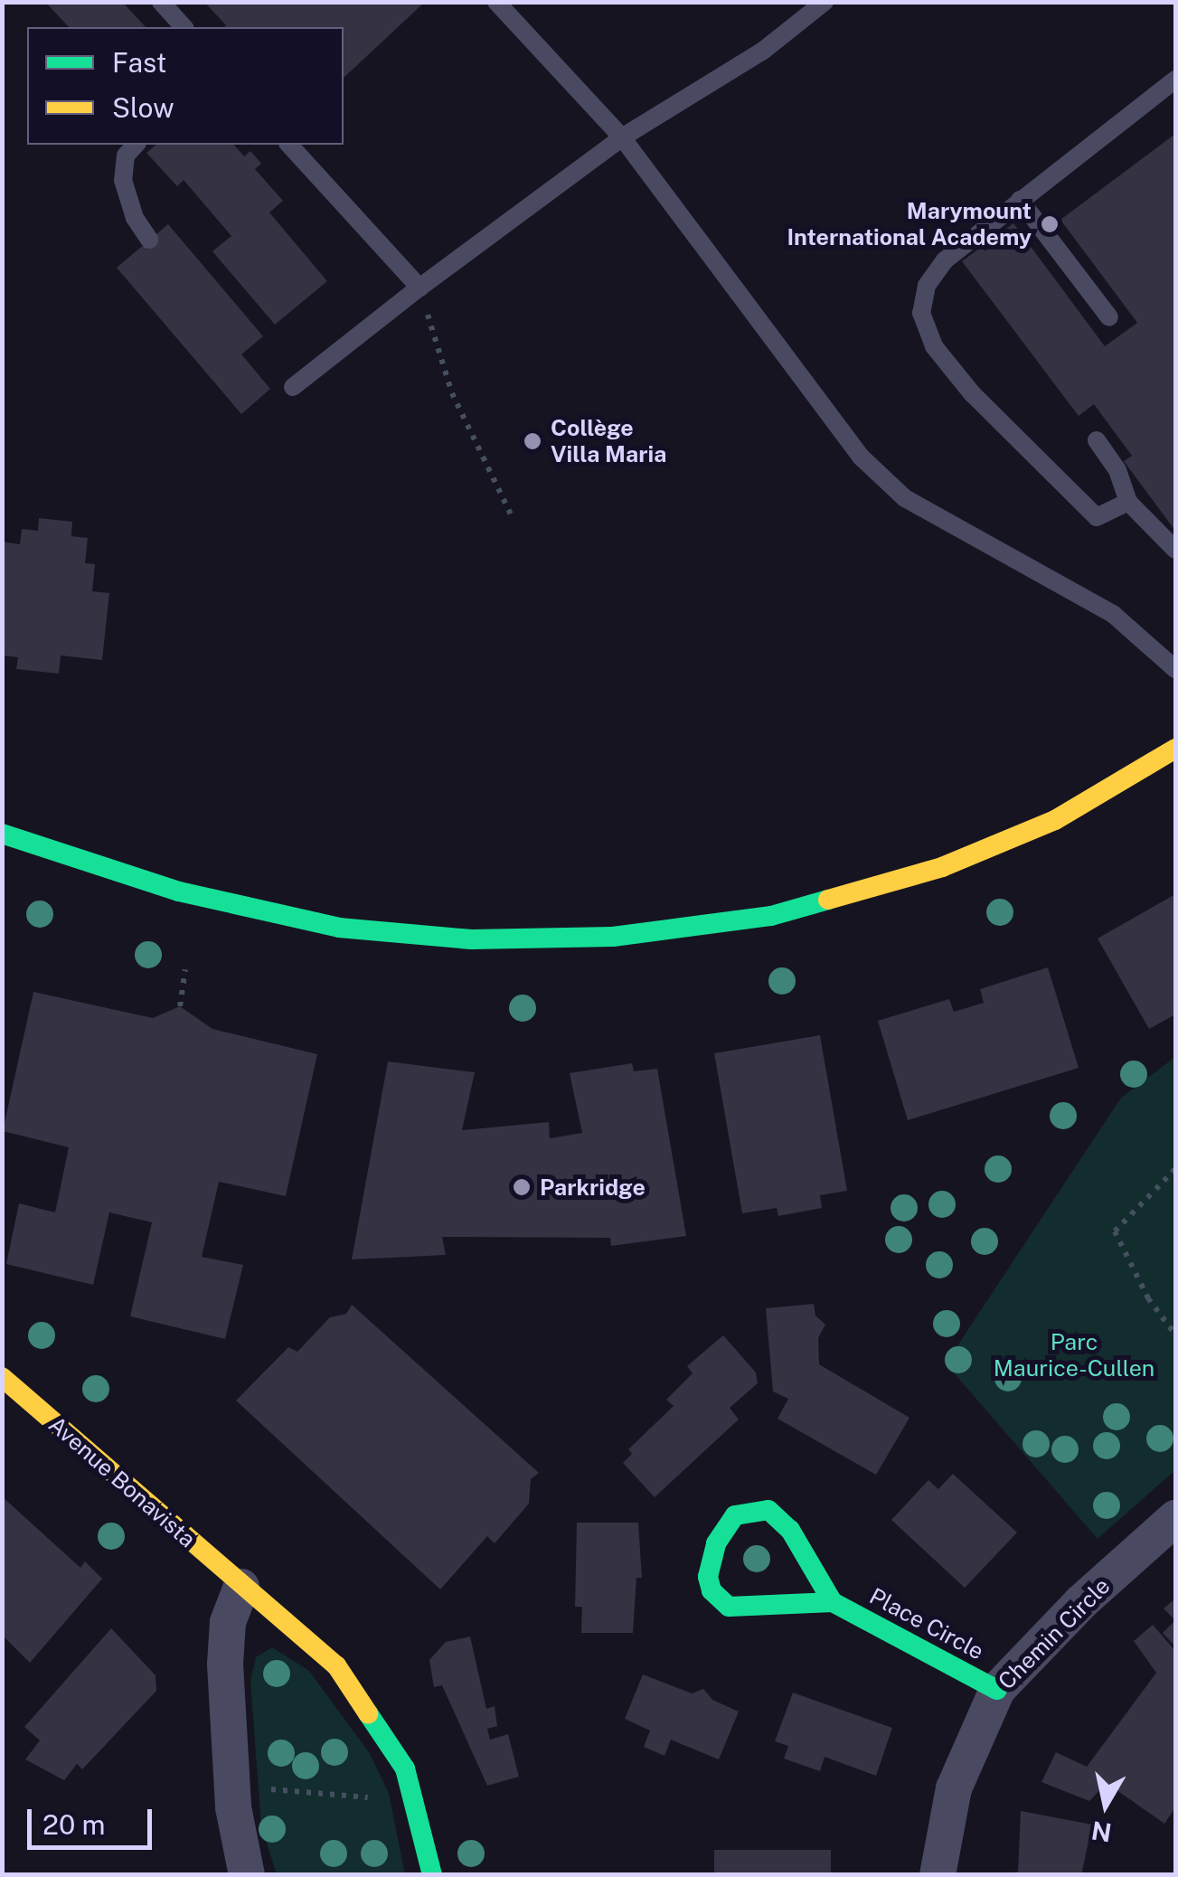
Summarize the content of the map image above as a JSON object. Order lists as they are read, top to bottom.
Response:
{
  "streets": {
    "street": ["Avenue Bonavista", "Place Circle", "Chemin Circle"]
  },
  "crossings": [
    ["Place Circle", "Chemin Circle"]
  ],
  "parks": ["Parc Maurice-Cullen"],
  "places": ["Marymount International Academy", "Collège Villa Maria", "Parkridge"],
  "legend": ["Fast", "Slow"],
  "scale_bar": "20 m",
  "north": "bottom"
}
